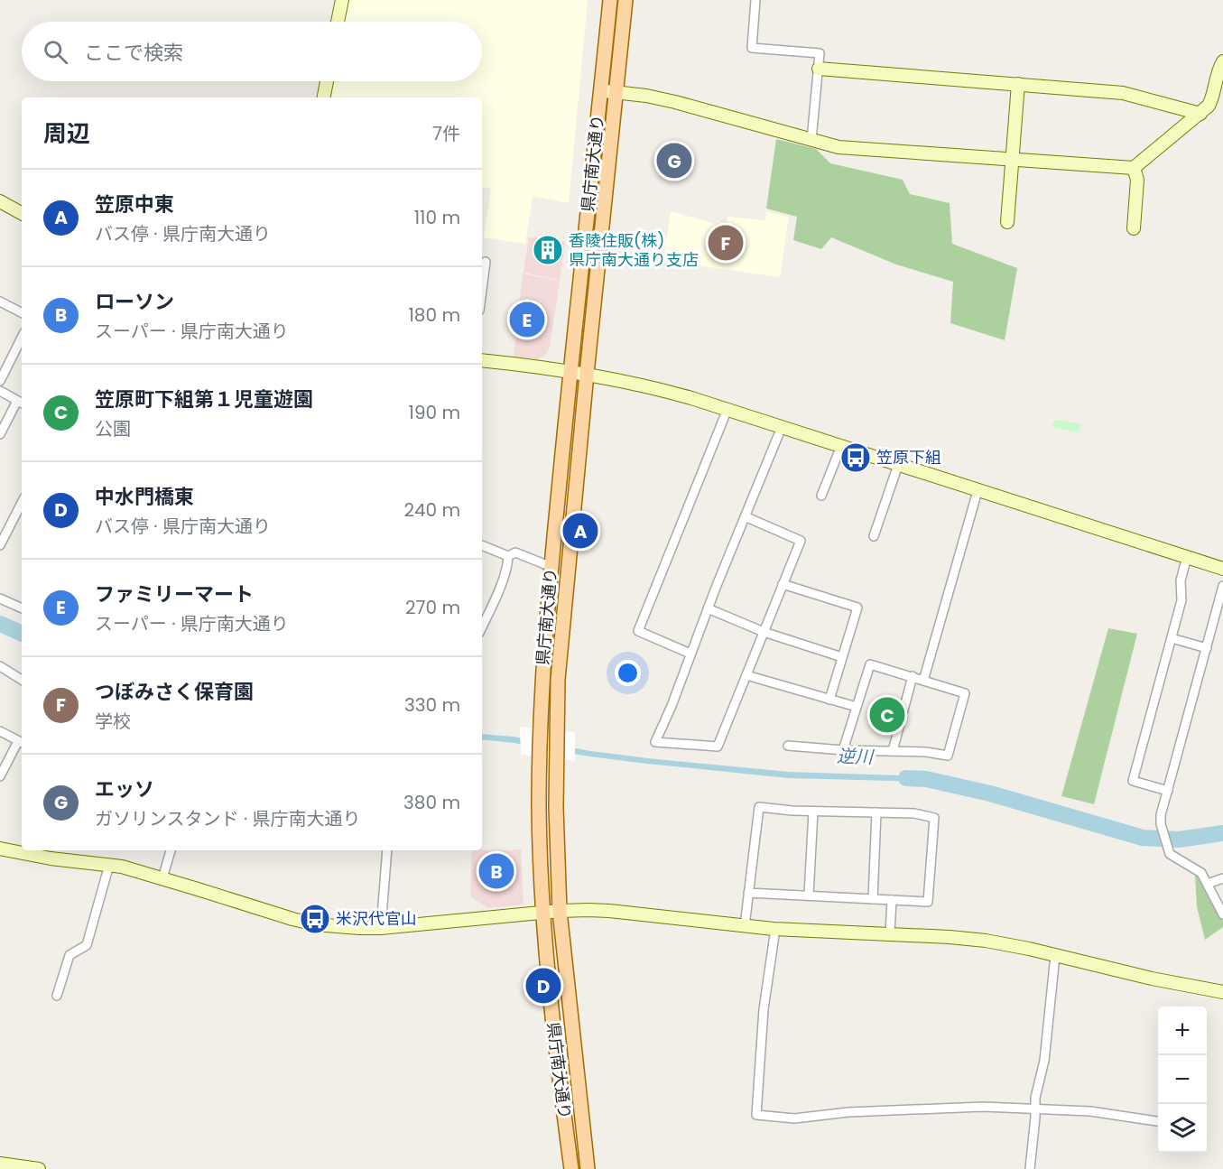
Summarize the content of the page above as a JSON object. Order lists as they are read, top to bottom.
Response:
{
  "streets": {
    "main road": ["県庁南大通り"]
  },
  "water": ["逆川"],
  "places": {
    "building": ["香陵住販(株) 県庁南大通り支店"],
    "bus stop": ["笠原下組", "米沢代官山"]
  },
  "page": {
    "search": "ここで検索",
    "heading": ["周辺", "7件"],
    "pins": [
      "G",
      "F",
      "E",
      "A",
      "C",
      "B",
      "D"
    ],
    "list": [
      {
        "mark": "A",
        "name": "笠原中東",
        "note": "バス停 · 県庁南大通り",
        "value": "110 m"
      },
      {
        "mark": "B",
        "name": "ローソン",
        "note": "スーパー · 県庁南大通り",
        "value": "180 m"
      },
      {
        "mark": "C",
        "name": "笠原町下組第１児童遊園",
        "note": "公園",
        "value": "190 m"
      },
      {
        "mark": "D",
        "name": "中水門橋東",
        "note": "バス停 · 県庁南大通り",
        "value": "240 m"
      },
      {
        "mark": "E",
        "name": "ファミリーマート",
        "note": "スーパー · 県庁南大通り",
        "value": "270 m"
      },
      {
        "mark": "F",
        "name": "つぼみさく保育園",
        "note": "学校",
        "value": "330 m"
      },
      {
        "mark": "G",
        "name": "エッソ",
        "note": "ガソリンスタンド · 県庁南大通り",
        "value": "380 m"
      }
    ],
    "map_buttons": ["+", "−"]
  }
}
